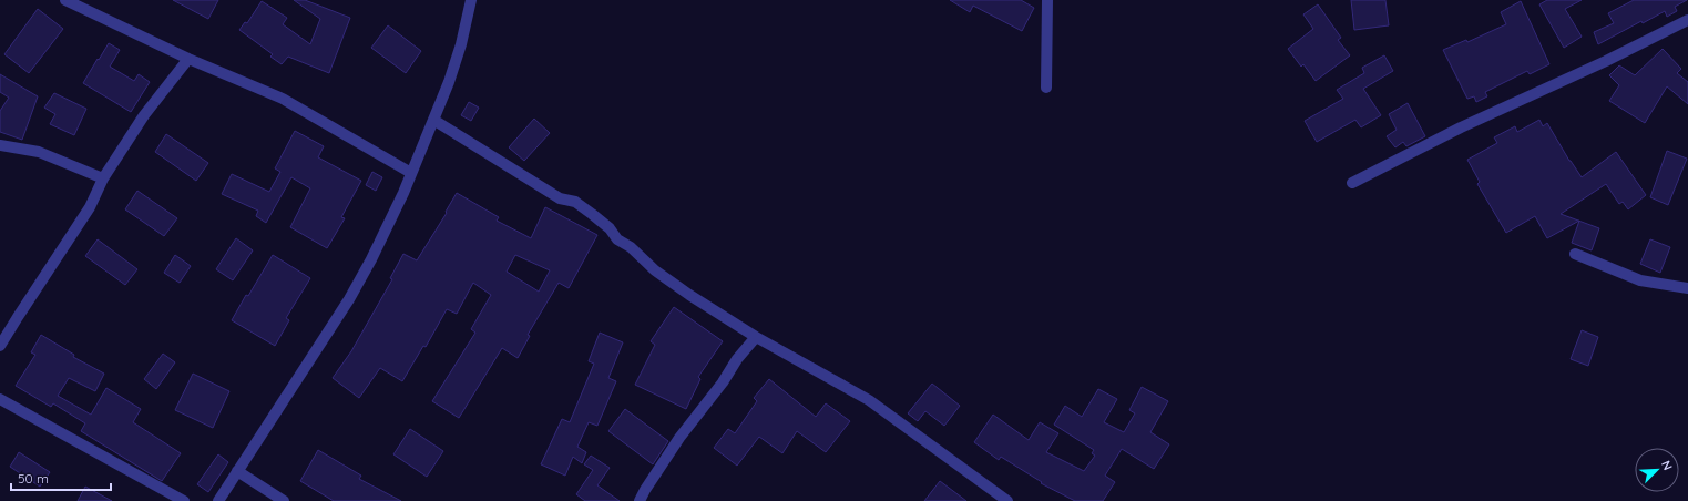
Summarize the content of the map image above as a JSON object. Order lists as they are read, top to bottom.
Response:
{
  "scale_bar": "50 m",
  "north": "top right"
}
